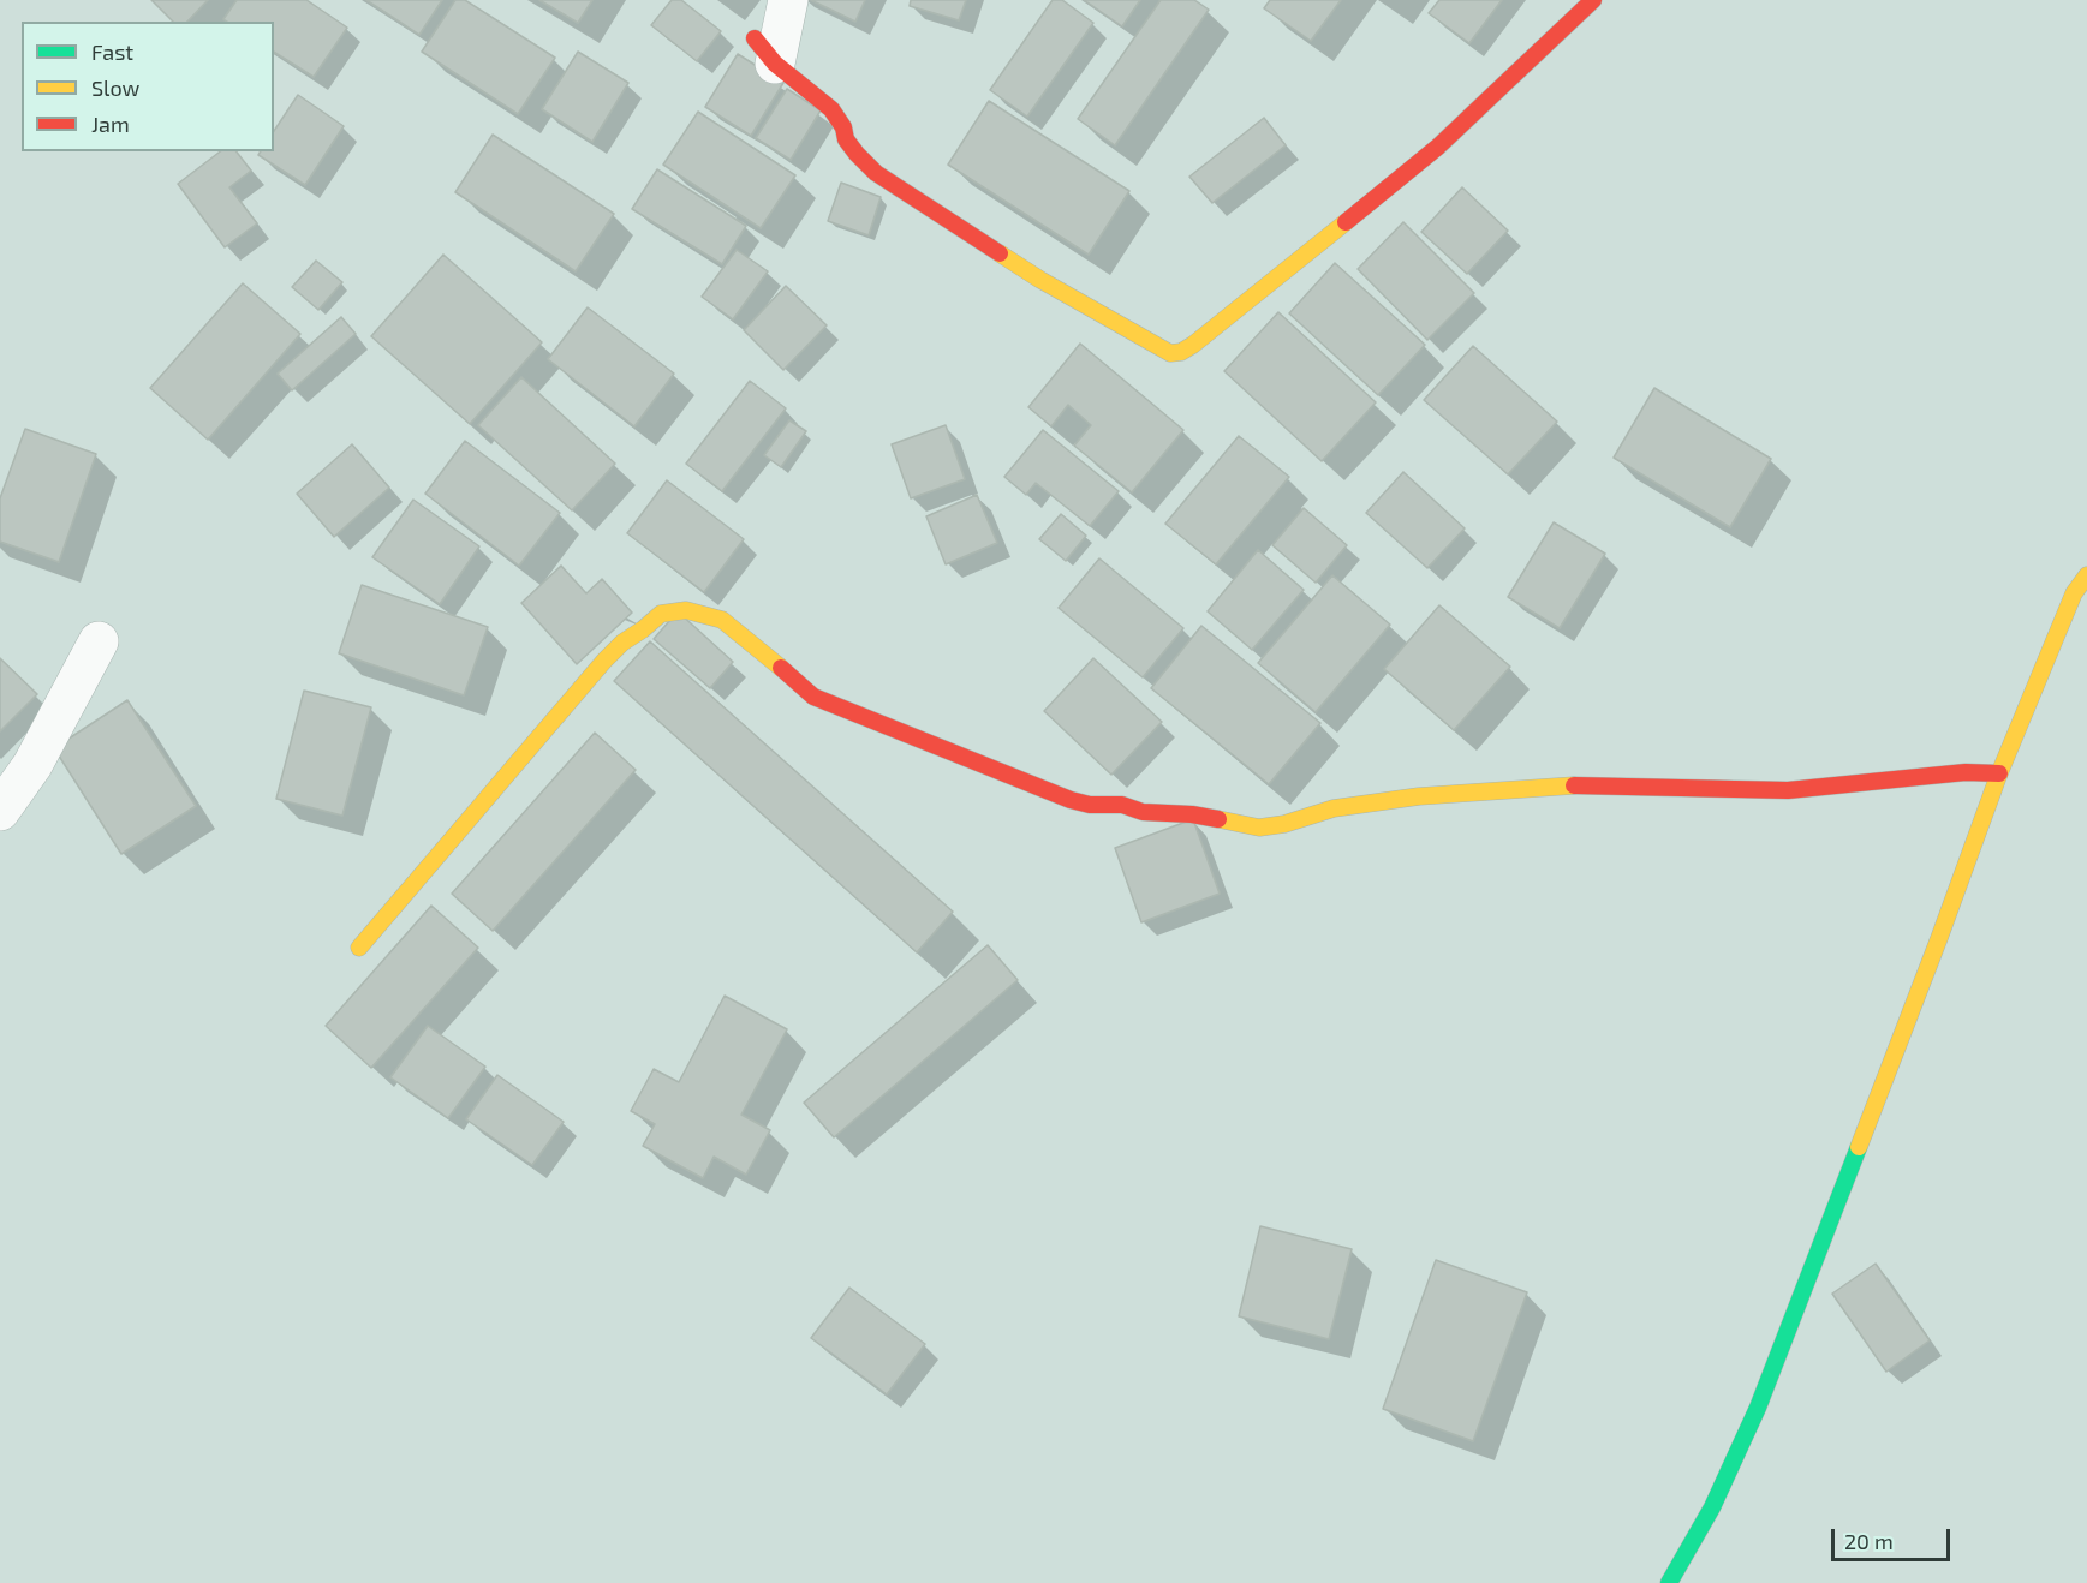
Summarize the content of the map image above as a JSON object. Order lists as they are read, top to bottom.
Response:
{
  "legend": ["Fast", "Slow", "Jam"],
  "scale_bar": "20 m"
}
